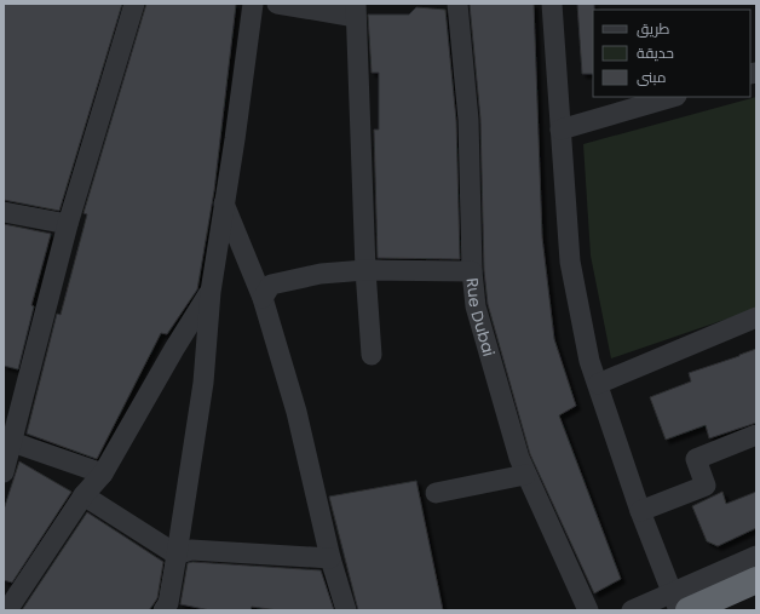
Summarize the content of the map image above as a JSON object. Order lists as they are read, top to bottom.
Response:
{
  "streets": {
    "street": ["Rue Dubai"]
  },
  "legend": ["طريق", "حديقة", "مبنى"]
}
